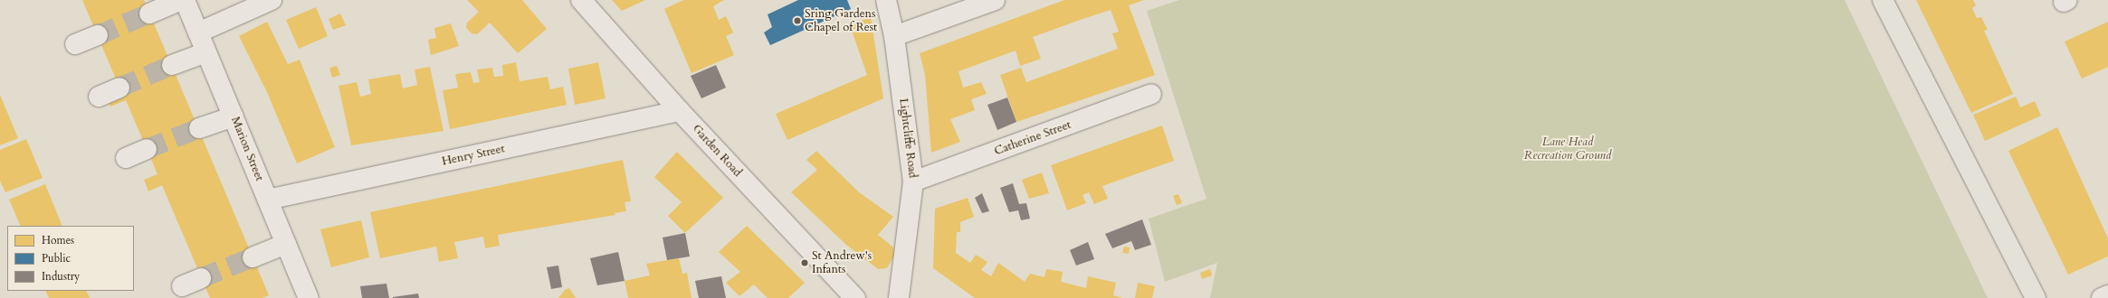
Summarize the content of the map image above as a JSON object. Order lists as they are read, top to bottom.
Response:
{
  "streets": {
    "street": [
      "Lightcliffe Road",
      "Catherine Street",
      "Marion Street",
      "Garden Road",
      "Henry Street"
    ]
  },
  "crossings": [
    ["Lightcliffe Road", "Catherine Street"],
    ["Marion Street", "Henry Street"],
    ["Garden Road", "Henry Street"]
  ],
  "parks": ["Lane Head Recreation Ground"],
  "places": ["Sring Gardens Chapel of Rest", "St Andrew's Infants"],
  "legend": ["Homes", "Public", "Industry"]
}
